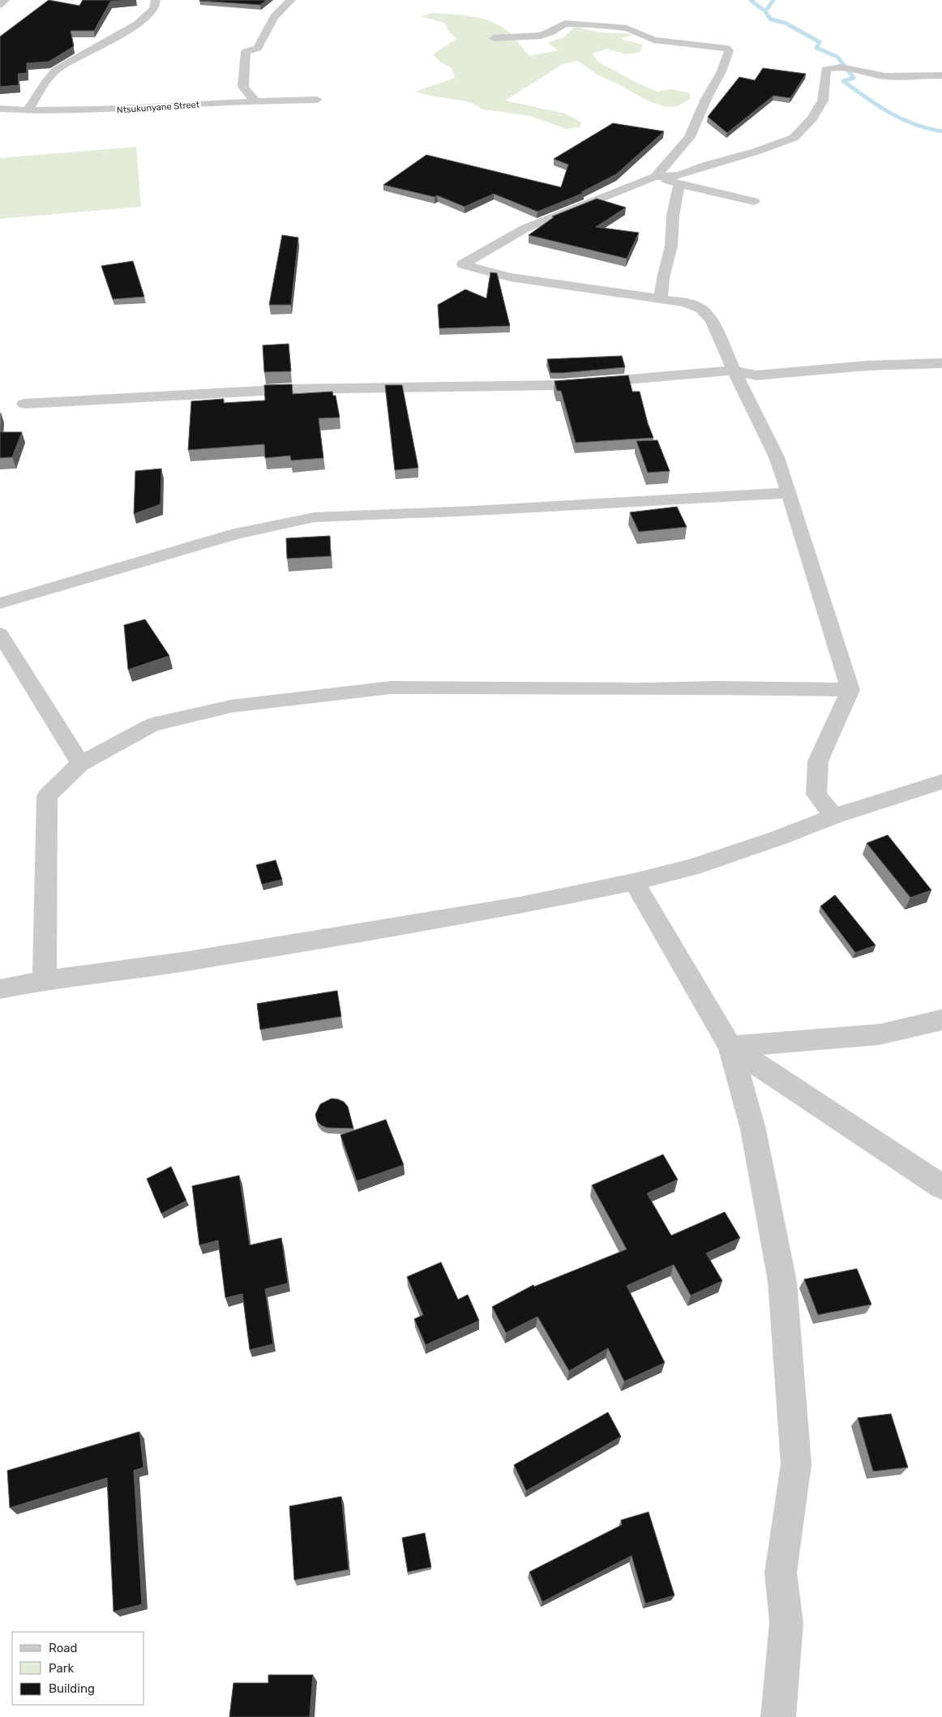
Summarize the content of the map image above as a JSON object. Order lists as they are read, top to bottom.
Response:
{
  "streets": {
    "street": ["Ntsukunyane Street"]
  },
  "legend": ["Road", "Park", "Building"]
}
